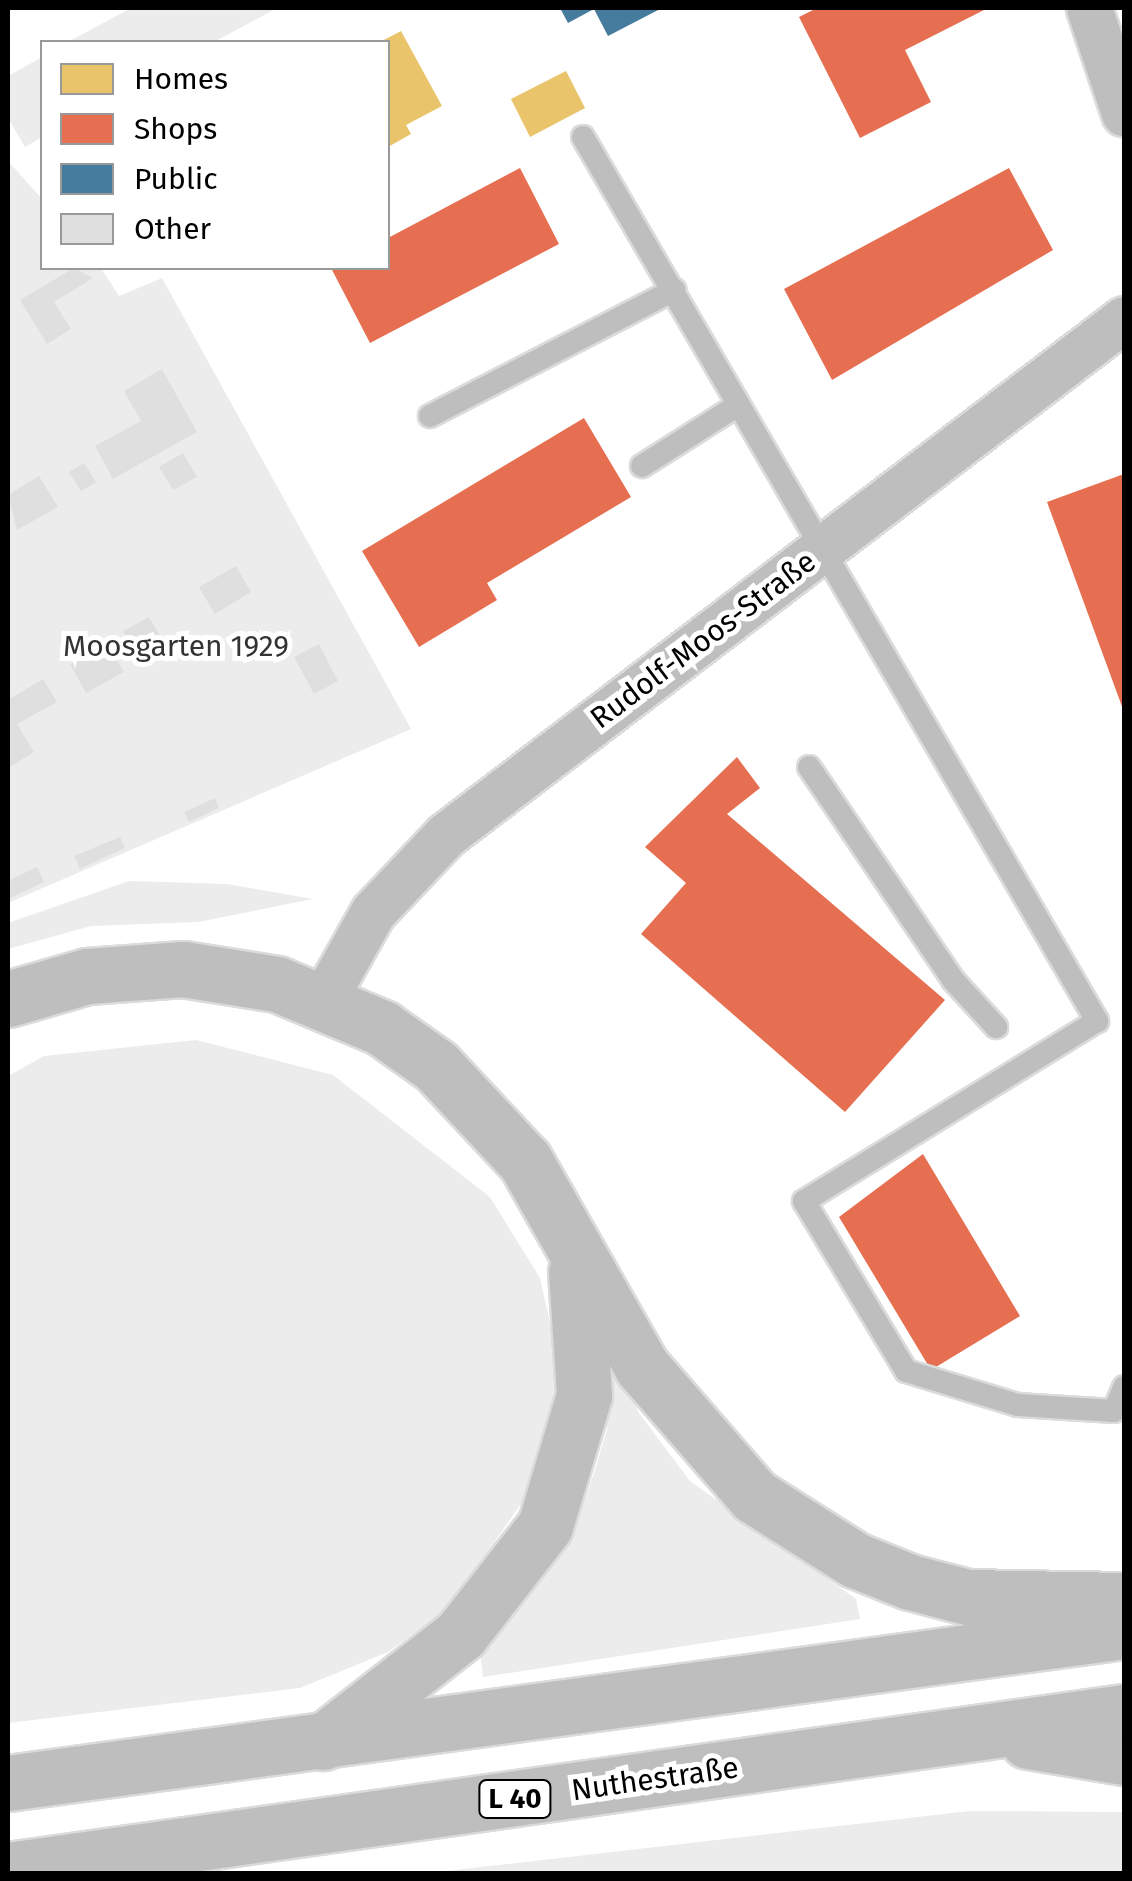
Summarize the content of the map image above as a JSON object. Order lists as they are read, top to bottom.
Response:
{
  "streets": {
    "highway": ["Nuthestraße", "L 40"],
    "street": ["Rudolf-Moos-Straße"]
  },
  "parks": ["Moosgarten 1929"],
  "legend": [
    "Homes",
    "Shops",
    "Public",
    "Other"
  ]
}
